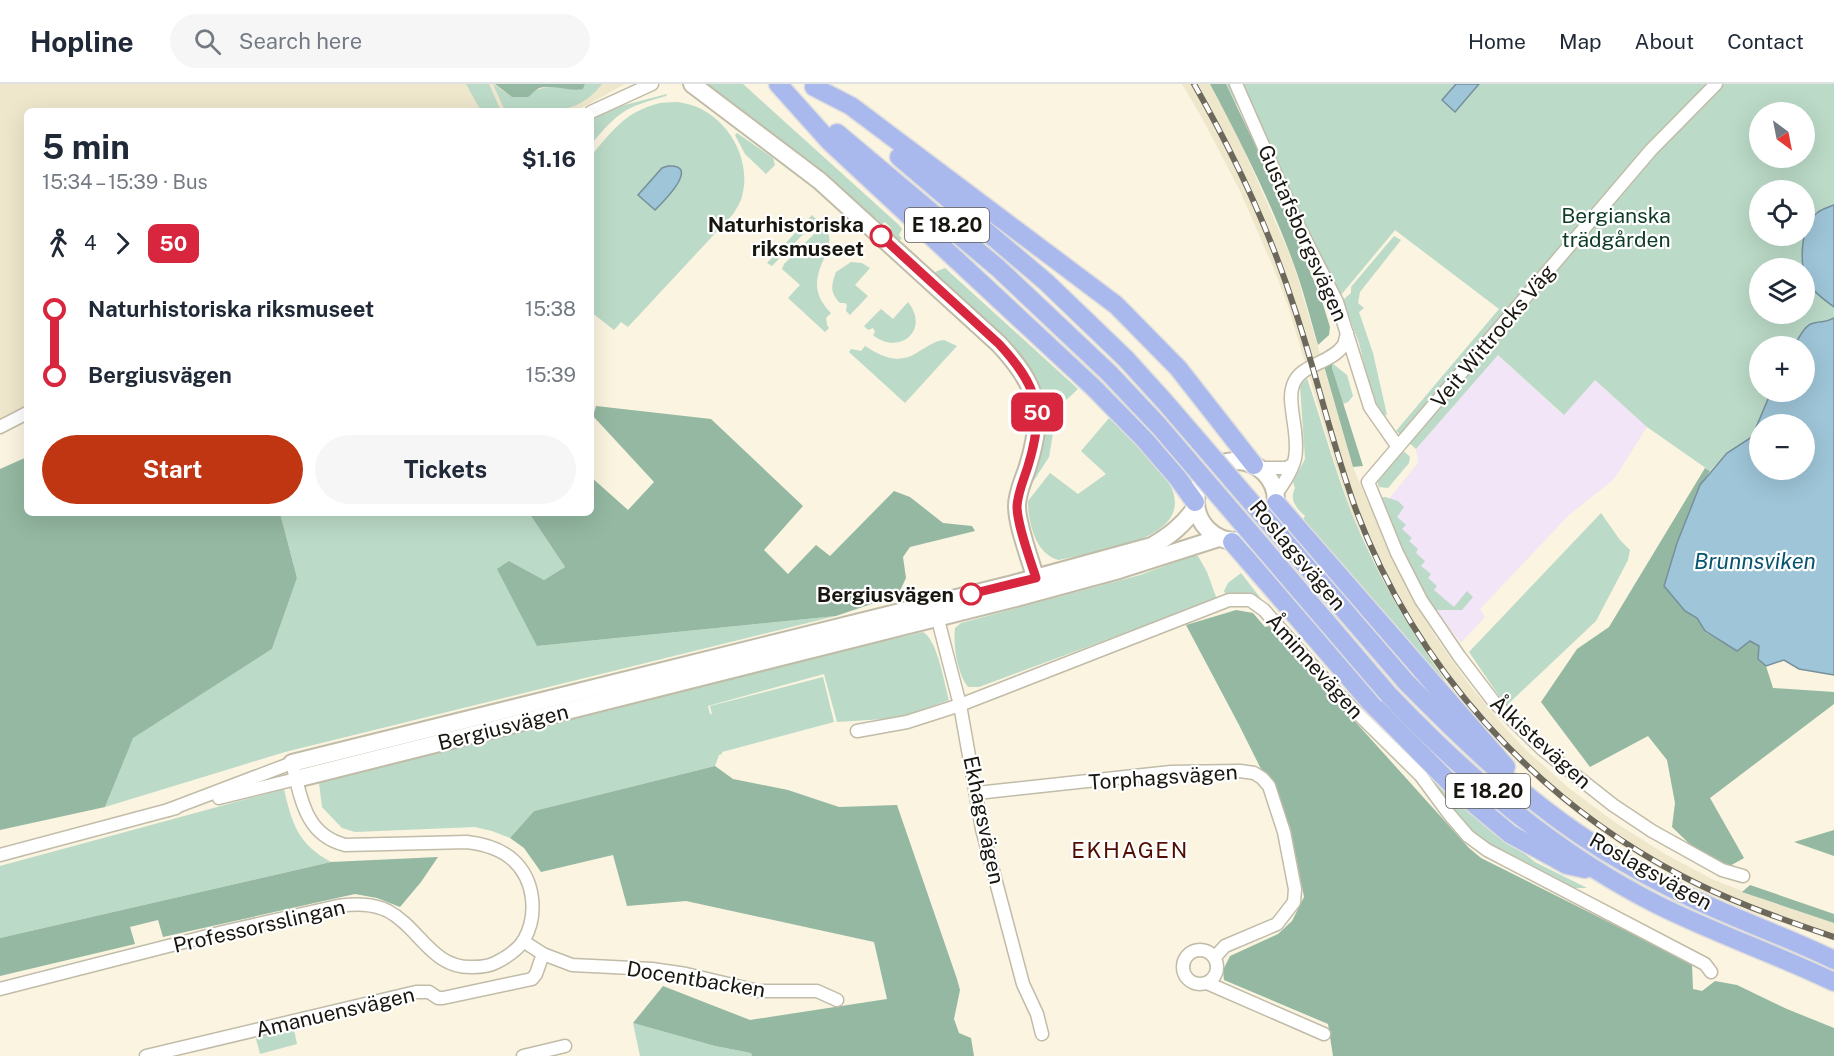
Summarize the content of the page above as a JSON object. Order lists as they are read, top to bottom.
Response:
{
  "streets": {
    "main road": ["E 18.20", "Roslagsvägen"],
    "street": [
      "Gustafsborgsvägen",
      "Veit Wittrocks Väg",
      "Åminnevägen",
      "Bergiusvägen",
      "Ålkistevägen",
      "Torphagsvägen",
      "Ekhagsvägen",
      "Professorsslingan",
      "Docentbacken",
      "Amanuensvägen"
    ]
  },
  "crossings": [
    ["Gustafsborgsvägen", "Veit Wittrocks Väg"],
    ["Veit Wittrocks Väg", "Ålkistevägen"],
    ["Åminnevägen", "Ekhagsvägen"],
    ["Bergiusvägen", "Ekhagsvägen"],
    ["Torphagsvägen", "Ekhagsvägen"],
    ["Professorsslingan", "Docentbacken"],
    ["Docentbacken", "Amanuensvägen"]
  ],
  "districts": ["EKHAGEN"],
  "water": ["Brunnsviken"],
  "parks": ["Bergianska trädgården"],
  "places": ["Naturhistoriska riksmuseet", "Bergiusvägen"],
  "lines": ["bus line 50"],
  "north": "bottom right",
  "page": {
    "header": "Hopline",
    "search": "Search here",
    "nav": [
      "Home",
      "Map",
      "About",
      "Contact"
    ],
    "on_map": "50",
    "map_buttons": ["+", "−"],
    "heading": ["5 min", "15:34 – 15:39 · Bus", "$1.16"],
    "legs": ["4", "50"],
    "list": [
      {
        "name": "Naturhistoriska riksmuseet",
        "value": "15:38"
      },
      {
        "name": "Bergiusvägen",
        "value": "15:39"
      }
    ],
    "buttons": ["Start", "Tickets"]
  }
}
